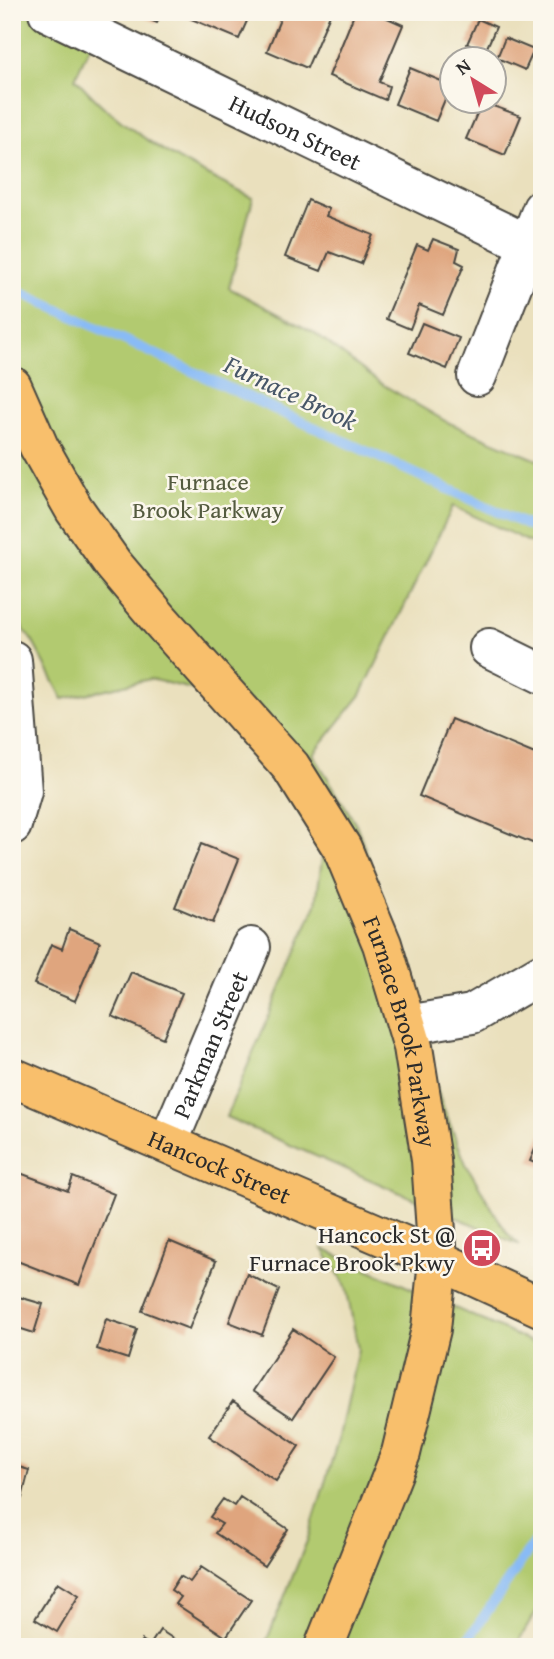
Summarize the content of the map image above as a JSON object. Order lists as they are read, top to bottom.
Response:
{
  "streets": {
    "main road": ["Furnace Brook Parkway", "Hancock Street"],
    "street": ["Hudson Street", "Parkman Street"]
  },
  "crossings": [
    ["Furnace Brook Parkway", "Hancock Street"],
    ["Parkman Street", "Hancock Street"]
  ],
  "water": ["Furnace Brook"],
  "parks": ["Furnace Brook Parkway"],
  "places": {
    "bus stop": ["Hancock St @ Furnace Brook Pkwy"]
  },
  "north": "top left"
}
